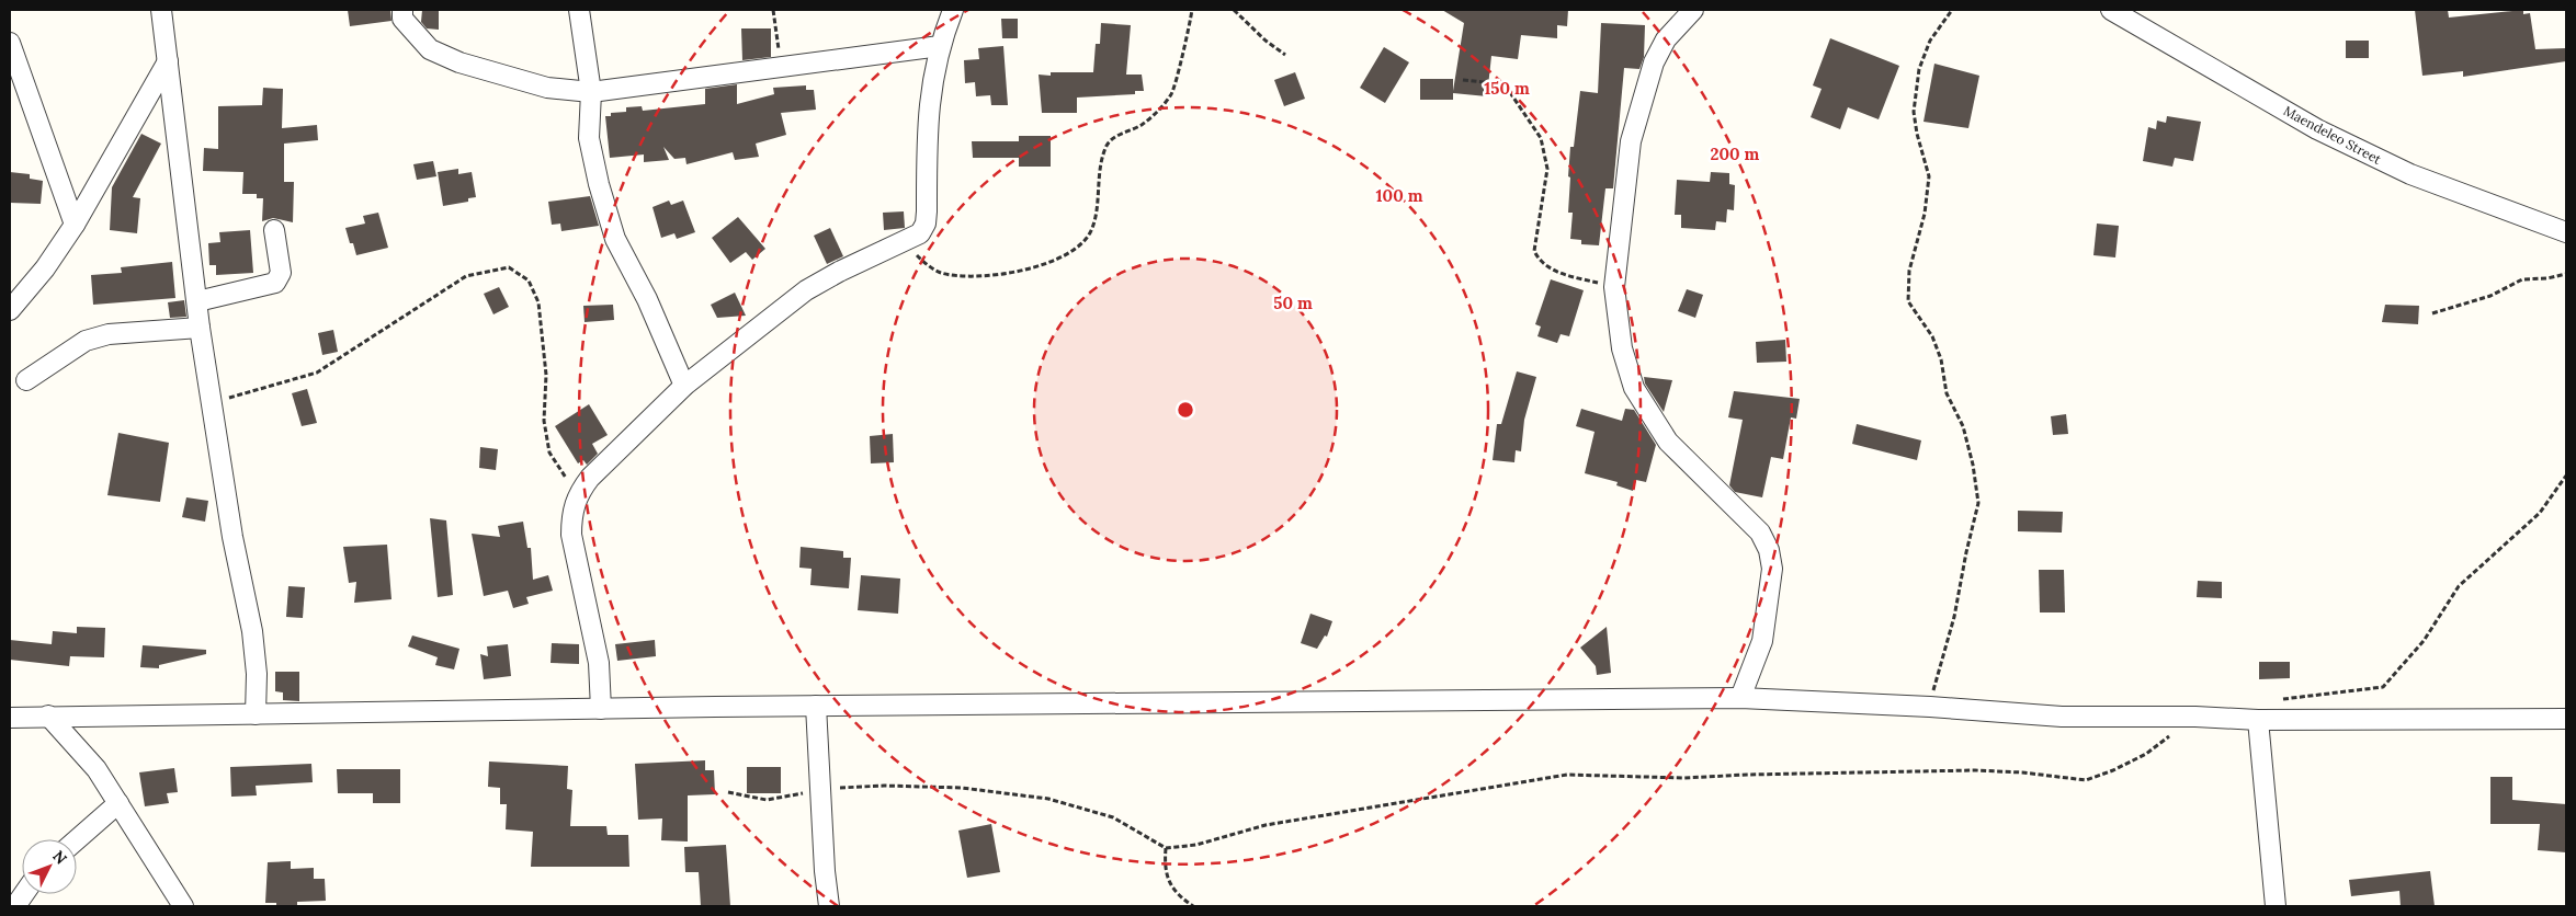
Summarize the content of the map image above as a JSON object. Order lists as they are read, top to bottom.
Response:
{
  "streets": {
    "street": ["Maendeleo Street"]
  },
  "north": "top right",
  "rings": [
    "150 m",
    "200 m",
    "100 m",
    "50 m"
  ]
}
